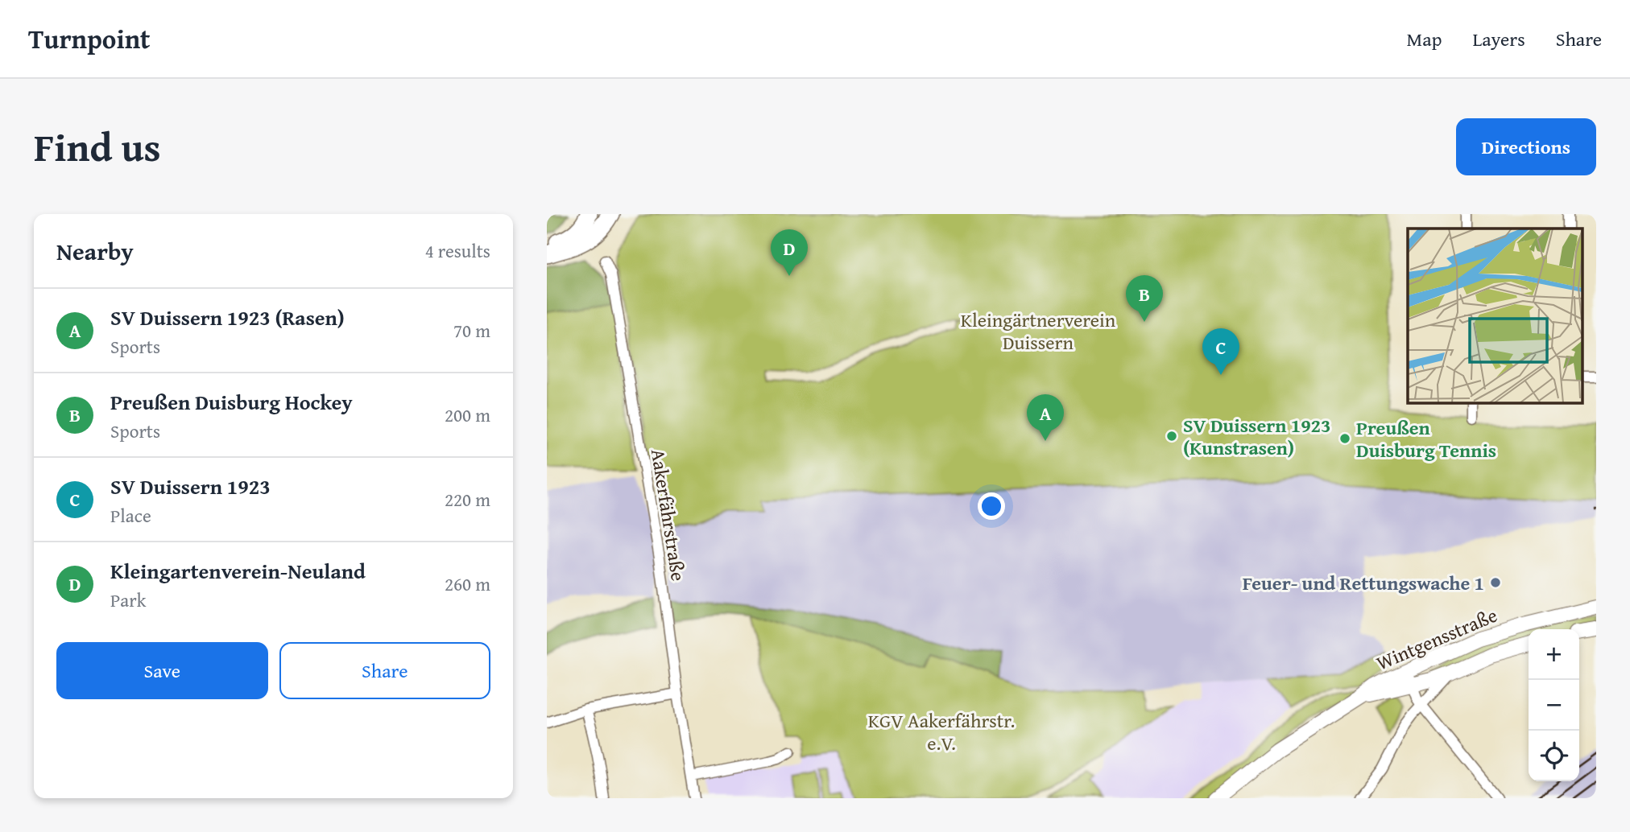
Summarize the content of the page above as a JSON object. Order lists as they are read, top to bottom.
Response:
{
  "streets": {
    "main road": ["Wintgensstraße"],
    "street": ["Aakerfährstraße"]
  },
  "parks": ["Kleingärtnerverein Duissern", "KGV Aakerfährstr. e.V."],
  "places": ["SV Duissern 1923 (Kunstrasen)", "Preußen Duisburg Tennis", "Feuer- und Rettungswache 1"],
  "page": {
    "header": "Turnpoint",
    "nav": ["Map", "Layers", "Share"],
    "title": "Find us",
    "buttons": [
      "Directions",
      ["Save", "Share"]
    ],
    "heading": ["Nearby", "4 results"],
    "pins": [
      "D",
      "B",
      "C",
      "A"
    ],
    "list": [
      {
        "mark": "A",
        "name": "SV Duissern 1923 (Rasen)",
        "note": "Sports",
        "value": "70 m"
      },
      {
        "mark": "B",
        "name": "Preußen Duisburg Hockey",
        "note": "Sports",
        "value": "200 m"
      },
      {
        "mark": "C",
        "name": "SV Duissern 1923",
        "note": "Place",
        "value": "220 m"
      },
      {
        "mark": "D",
        "name": "Kleingartenverein-Neuland",
        "note": "Park",
        "value": "260 m"
      }
    ],
    "map_buttons": ["+", "−"]
  }
}
